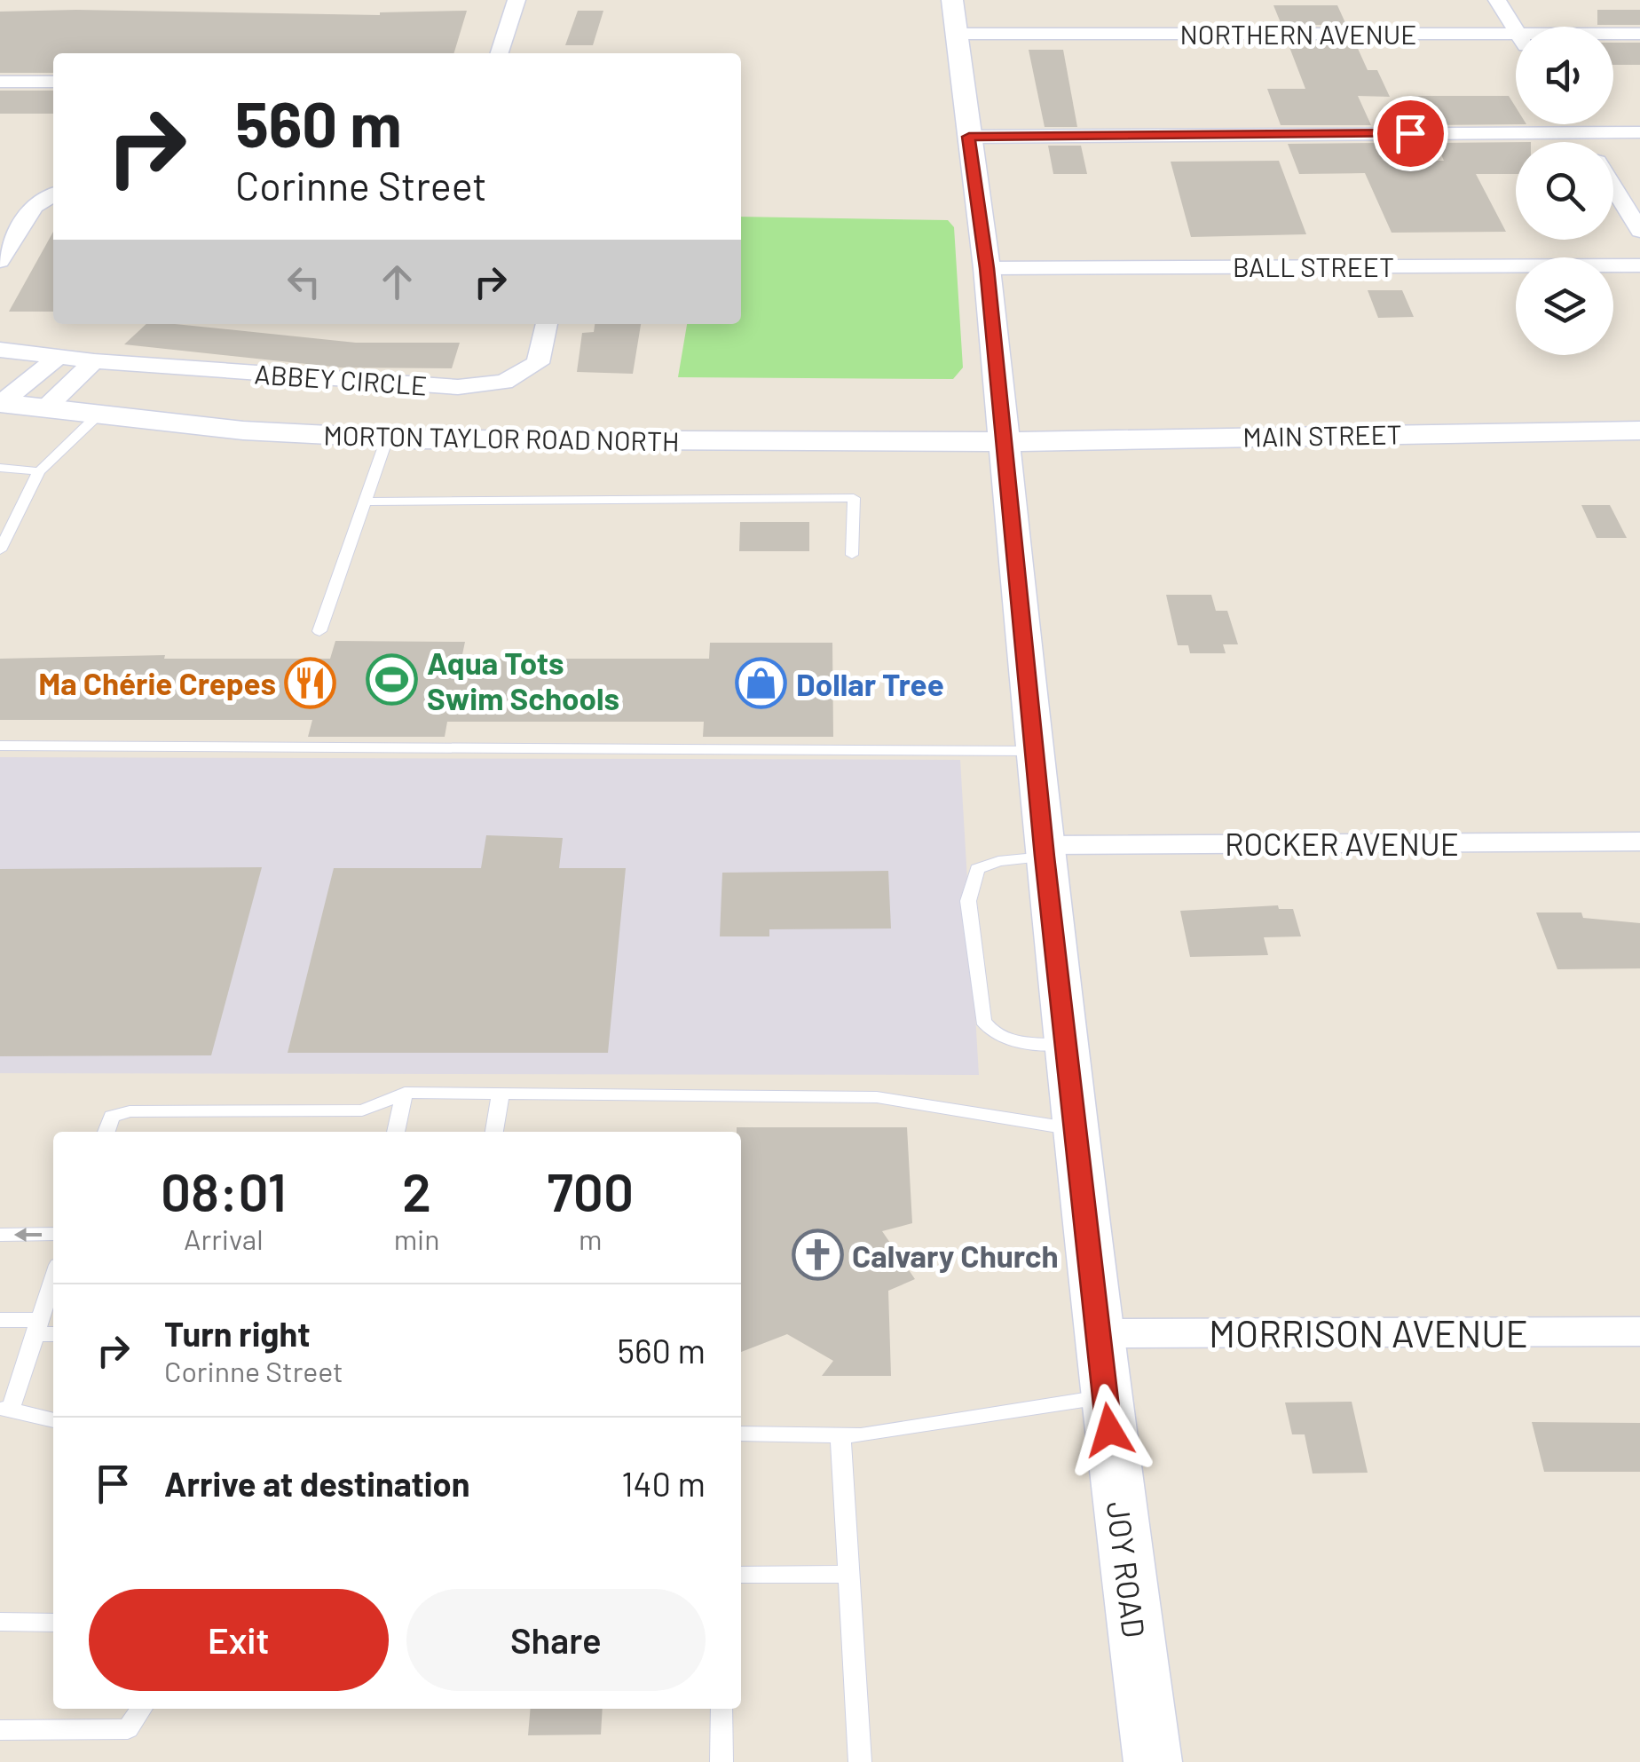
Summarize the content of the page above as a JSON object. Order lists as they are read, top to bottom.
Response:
{
  "streets": {
    "street": [
      "NORTHERN AVENUE",
      "BALL STREET",
      "ABBEY CIRCLE",
      "MAIN STREET",
      "MORTON TAYLOR ROAD NORTH",
      "ROCKER AVENUE",
      "MORRISON AVENUE",
      "JOY ROAD"
    ]
  },
  "crossings": [
    ["NORTHERN AVENUE", "JOY ROAD"],
    ["BALL STREET", "JOY ROAD"],
    ["MAIN STREET", "MORTON TAYLOR ROAD NORTH"],
    ["MAIN STREET", "JOY ROAD"],
    ["MORTON TAYLOR ROAD NORTH", "JOY ROAD"],
    ["ROCKER AVENUE", "JOY ROAD"],
    ["MORRISON AVENUE", "JOY ROAD"]
  ],
  "places": {
    "sports": ["Aqua Tots Swim Schools"],
    "restaurant": ["Ma Chérie Crepes"],
    "shop": ["Dollar Tree"],
    "church": ["Calvary Church"]
  },
  "page": {
    "turn": ["560 m", "Corinne Street"],
    "eta": [
      "08:01",
      "Arrival",
      "2",
      "min",
      "700",
      "m"
    ],
    "list": [
      {
        "name": "Turn right",
        "note": "Corinne Street",
        "value": "560 m"
      },
      {
        "name": "Arrive at destination",
        "value": "140 m"
      }
    ],
    "buttons": ["Exit", "Share"]
  }
}
